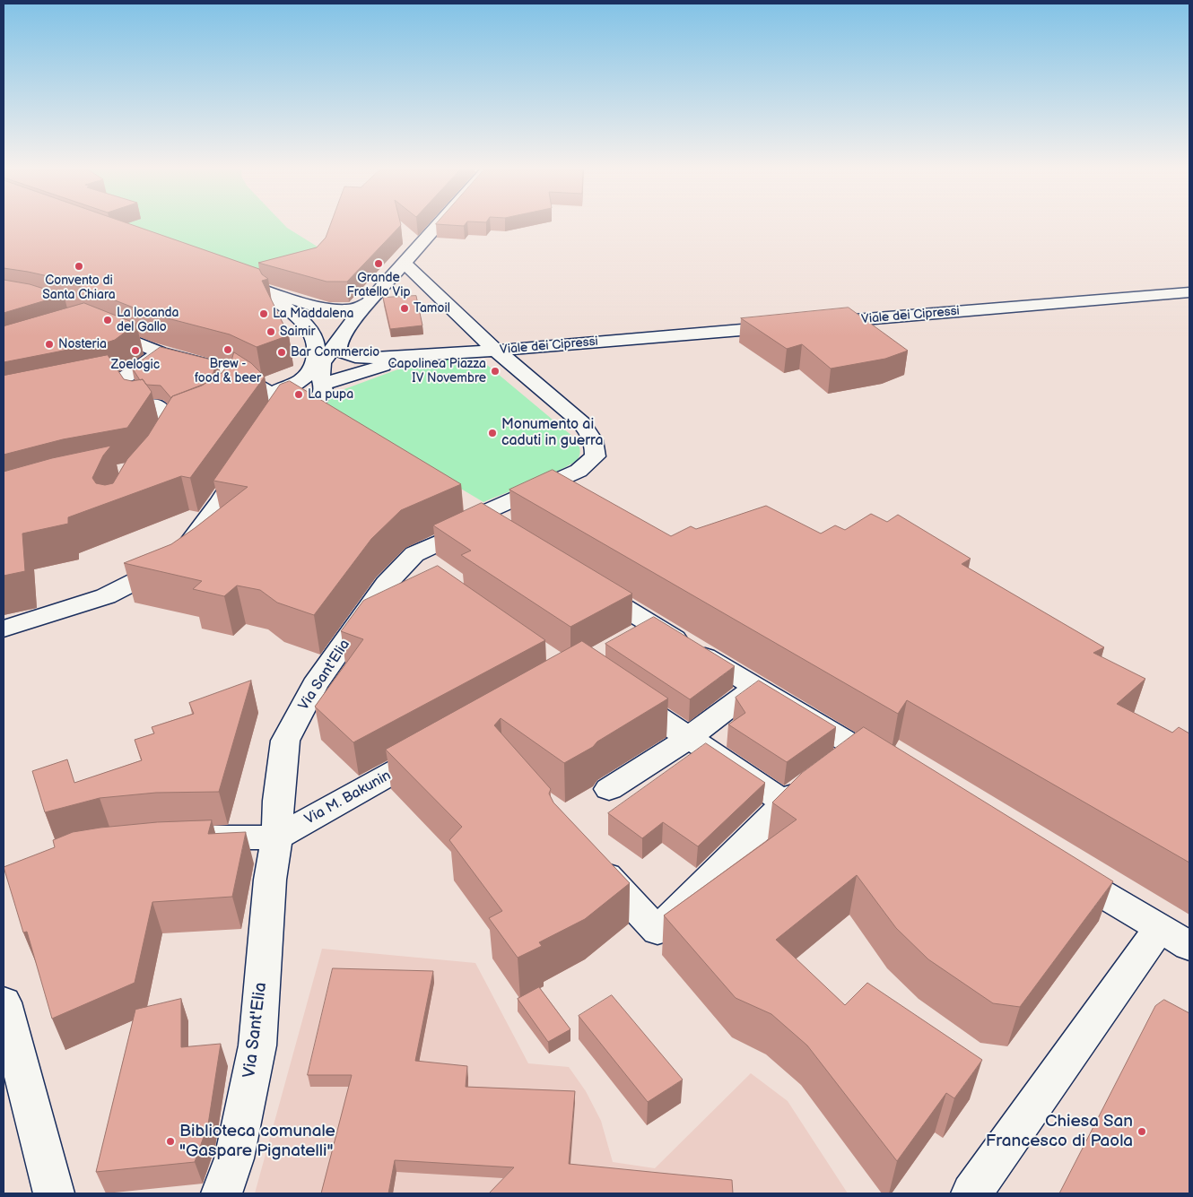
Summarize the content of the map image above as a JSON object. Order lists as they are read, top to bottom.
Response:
{
  "streets": {
    "street": ["Viale dei Cipressi", "Via Sant'Elia", "Via M. Bakunin"]
  },
  "crossings": [
    ["Viale dei Cipressi", "Via Sant'Elia"],
    ["Via Sant'Elia", "Via M. Bakunin"]
  ],
  "places": [
    "Grande Fratello Vip",
    "Convento di Santa Chiara",
    "Tamoil",
    "La Maddalena",
    "La locanda del Gallo",
    "Saimir",
    "Nosteria",
    "Brew - food & beer",
    "Zoelogic",
    "Bar Commercio",
    "Capolinea Piazza IV Novembre",
    "La pupa",
    "Monumento ai caduti in guerra",
    "Chiesa San Francesco di Paola",
    "Biblioteca comunale \"Gaspare Pignatelli\""
  ]
}
